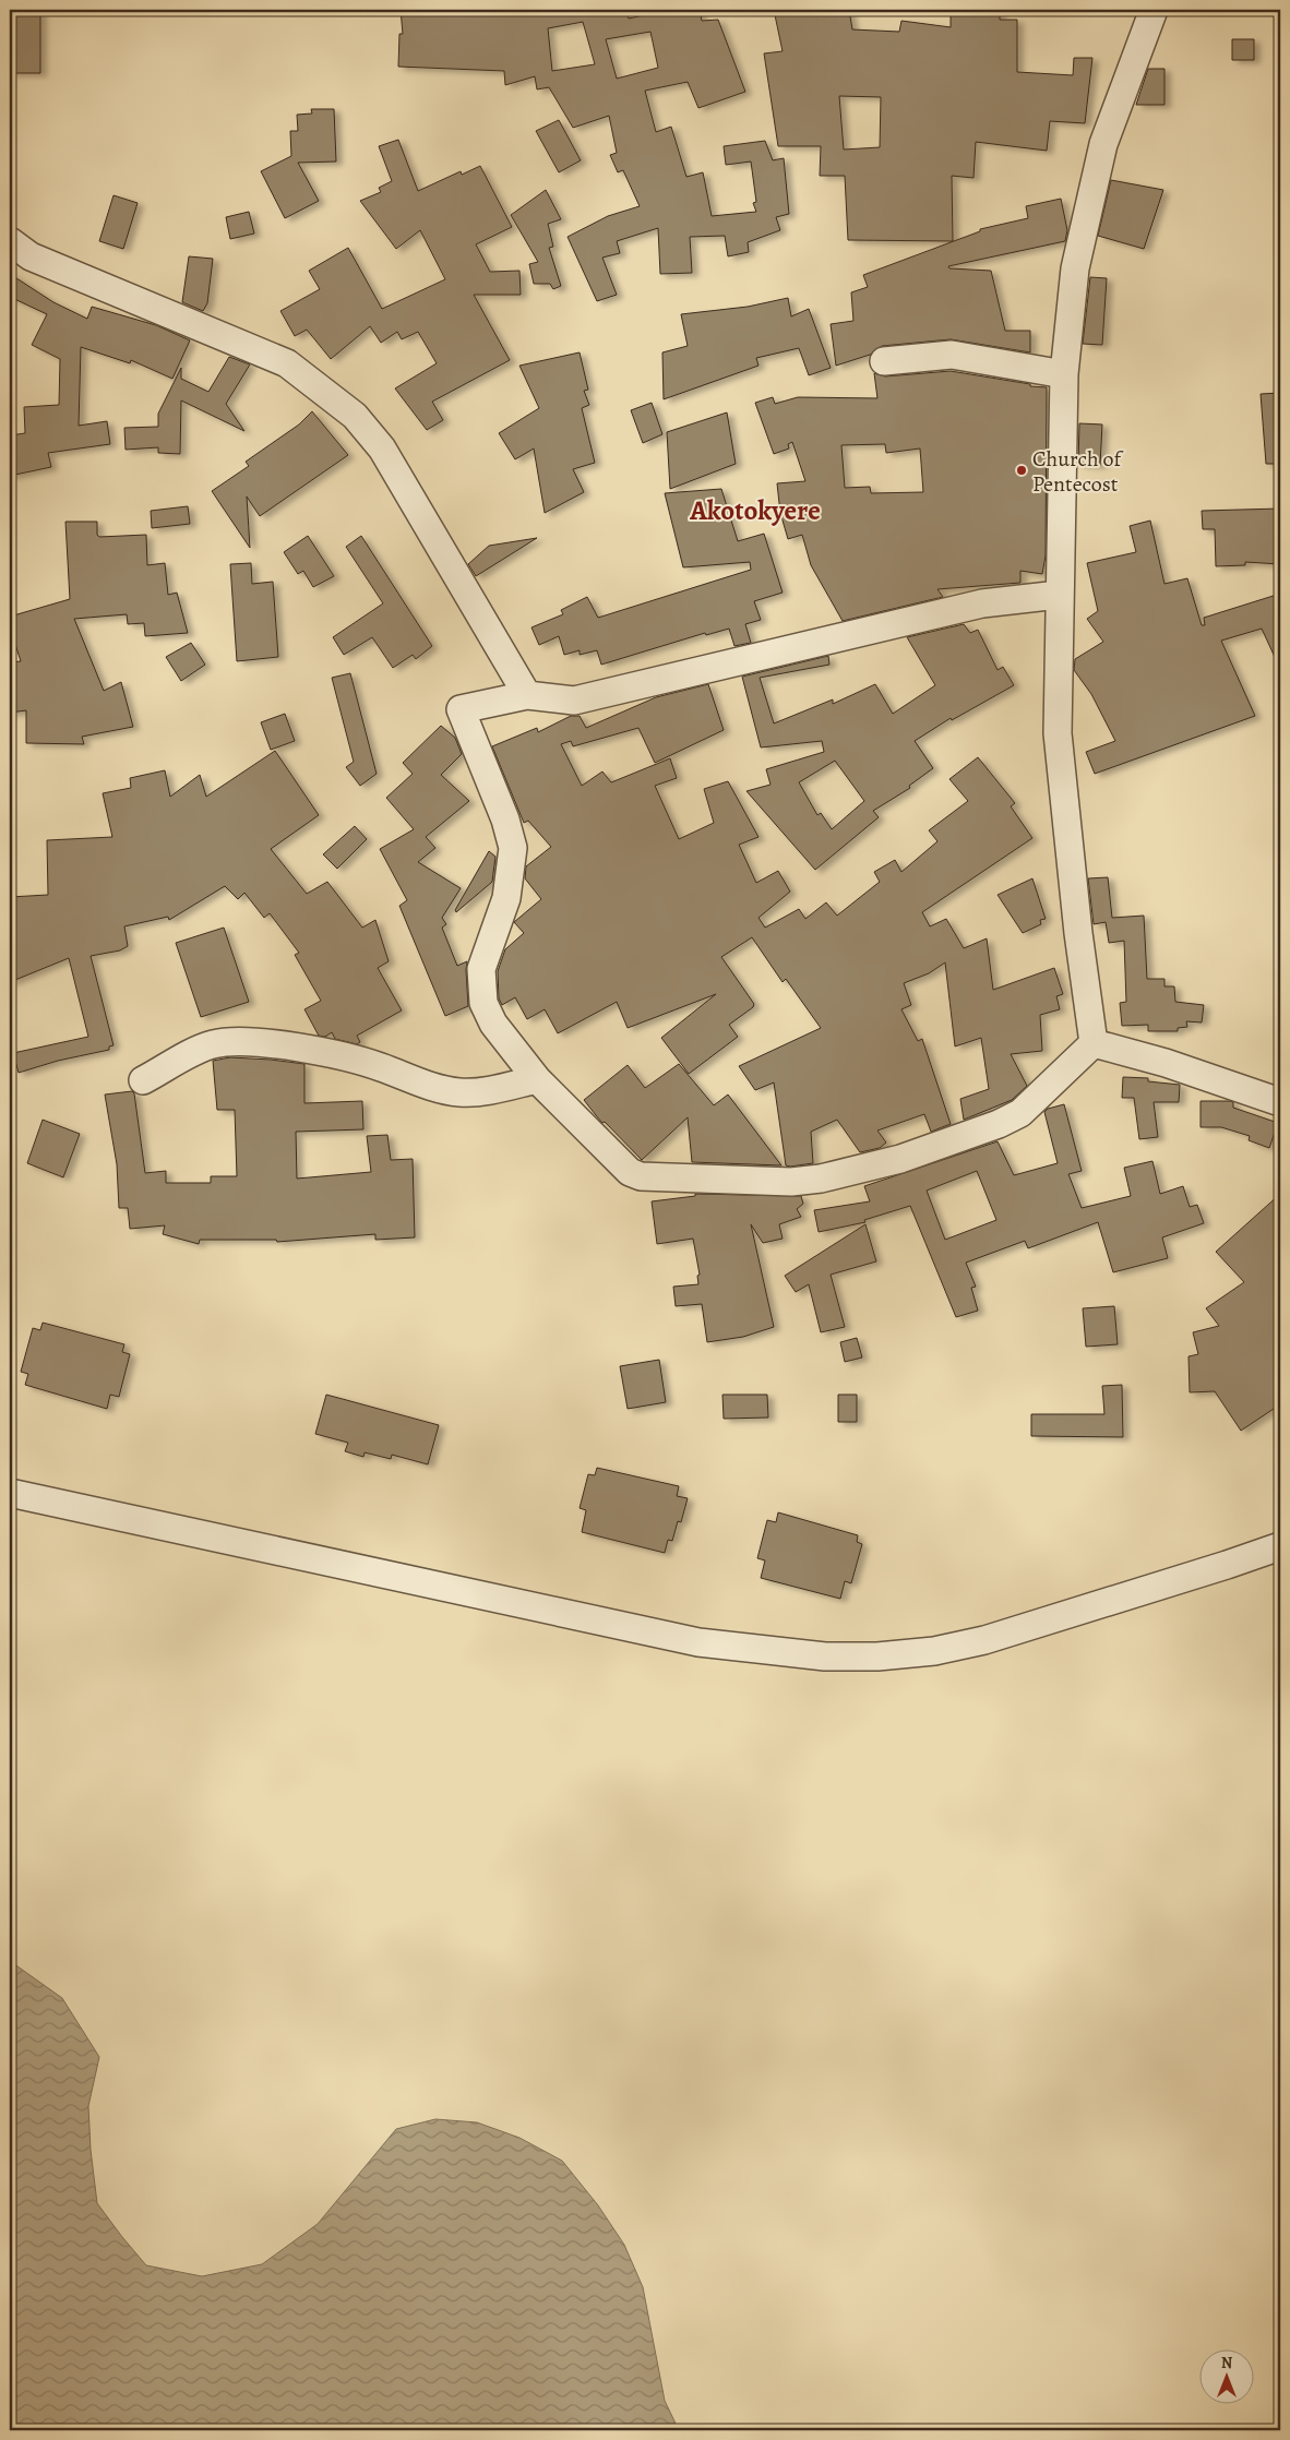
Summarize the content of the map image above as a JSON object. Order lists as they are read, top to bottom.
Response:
{
  "districts": ["Akotokyere"],
  "places": ["Church of Pentecost"],
  "north": "top"
}
